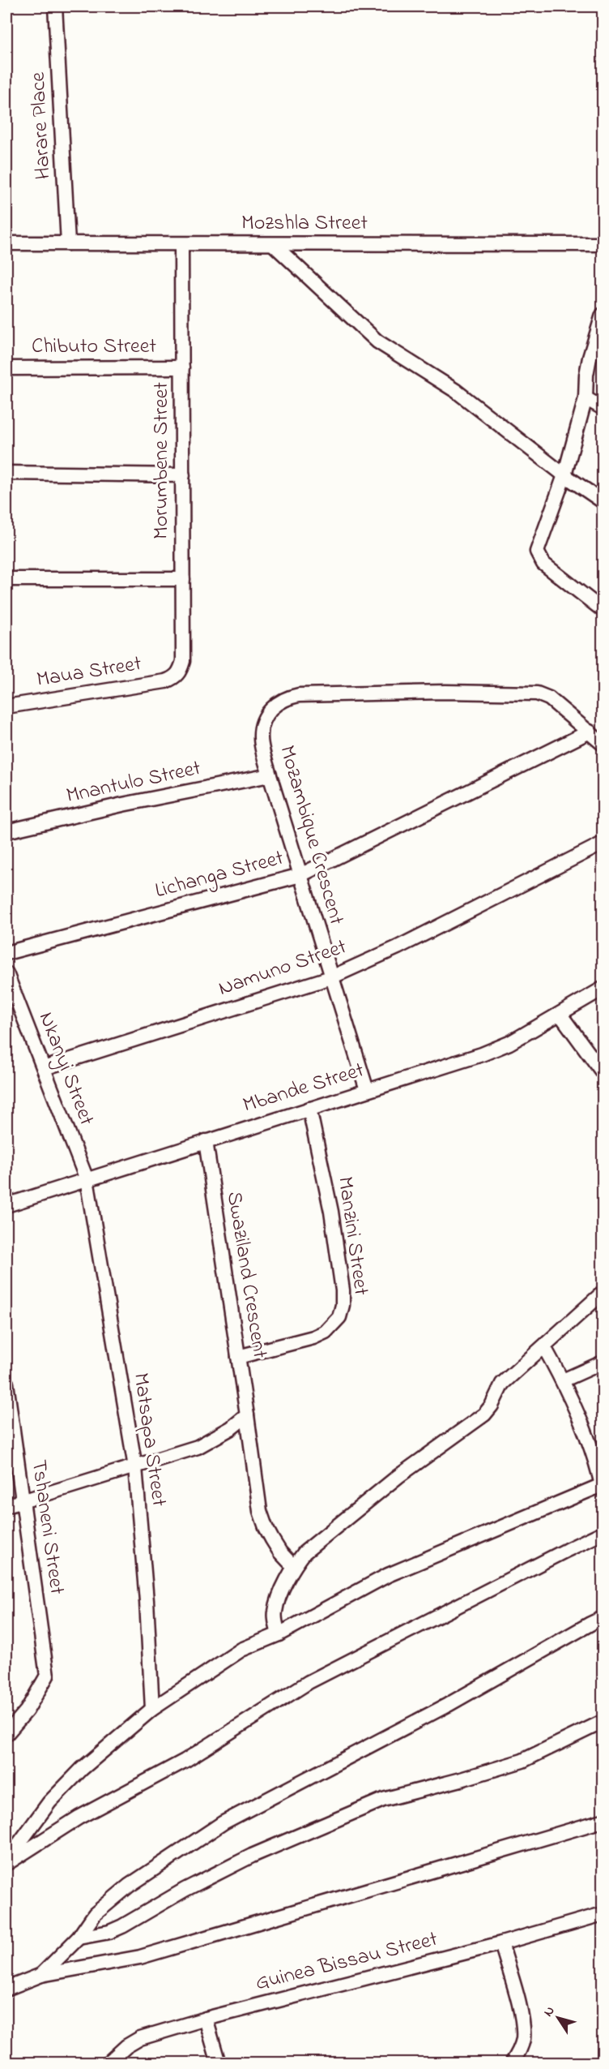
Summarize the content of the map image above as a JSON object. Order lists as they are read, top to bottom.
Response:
{
  "streets": {
    "street": [
      "Harare Place",
      "Mozshla Street",
      "Chibuto Street",
      "Morumbene Street",
      "Maua Street",
      "Mnantulo Street",
      "Mozambique Crescent",
      "Lichanga Street",
      "Namuno Street",
      "Nkanyi Street",
      "Mbande Street",
      "Manzini Street",
      "Swaziland Crescent",
      "Matsapa Street",
      "Tshaneni Street",
      "Guinea Bissau Street"
    ]
  },
  "crossings": [
    ["Harare Place", "Mozshla Street"],
    ["Mozshla Street", "Morumbene Street"],
    ["Chibuto Street", "Morumbene Street"],
    ["Morumbene Street", "Maua Street"],
    ["Mnantulo Street", "Mozambique Crescent"],
    ["Mozambique Crescent", "Lichanga Street"],
    ["Mozambique Crescent", "Namuno Street"],
    ["Mozambique Crescent", "Mbande Street"],
    ["Namuno Street", "Nkanyi Street"],
    ["Nkanyi Street", "Mbande Street"],
    ["Nkanyi Street", "Matsapa Street"],
    ["Mbande Street", "Manzini Street"],
    ["Mbande Street", "Swaziland Crescent"],
    ["Mbande Street", "Matsapa Street"],
    ["Manzini Street", "Swaziland Crescent"]
  ],
  "north": "top left"
}
